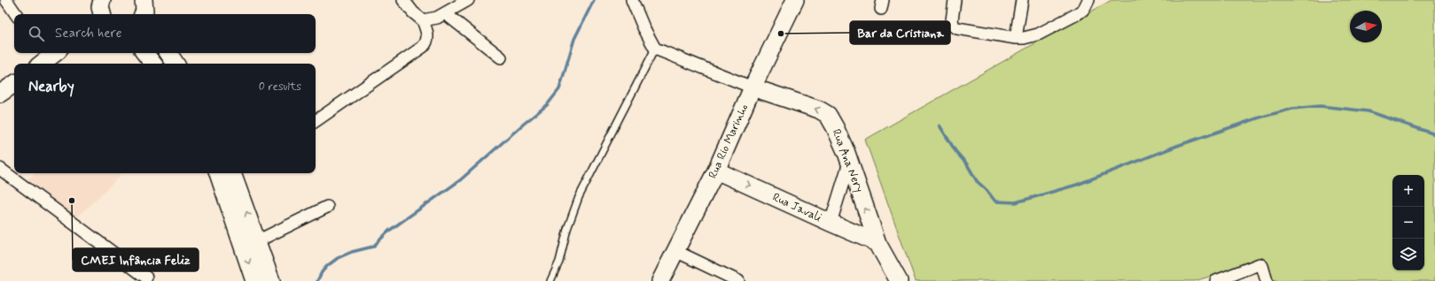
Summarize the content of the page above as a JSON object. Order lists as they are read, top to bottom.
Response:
{
  "streets": {
    "street": ["Rua Rio Marinho", "Rua Ana Nery", "Rua Javali"]
  },
  "crossings": [
    ["Rua Rio Marinho", "Rua Ana Nery"],
    ["Rua Rio Marinho", "Rua Javali"],
    ["Rua Ana Nery", "Rua Javali"]
  ],
  "one_way": ["Rua Ana Nery"],
  "places": ["Bar da Cristiana", "CMEI Infância Feliz"],
  "north": "right",
  "page": {
    "search": "Search here",
    "heading": ["Nearby", "0 results"],
    "map_buttons": ["+", "−"]
  }
}
